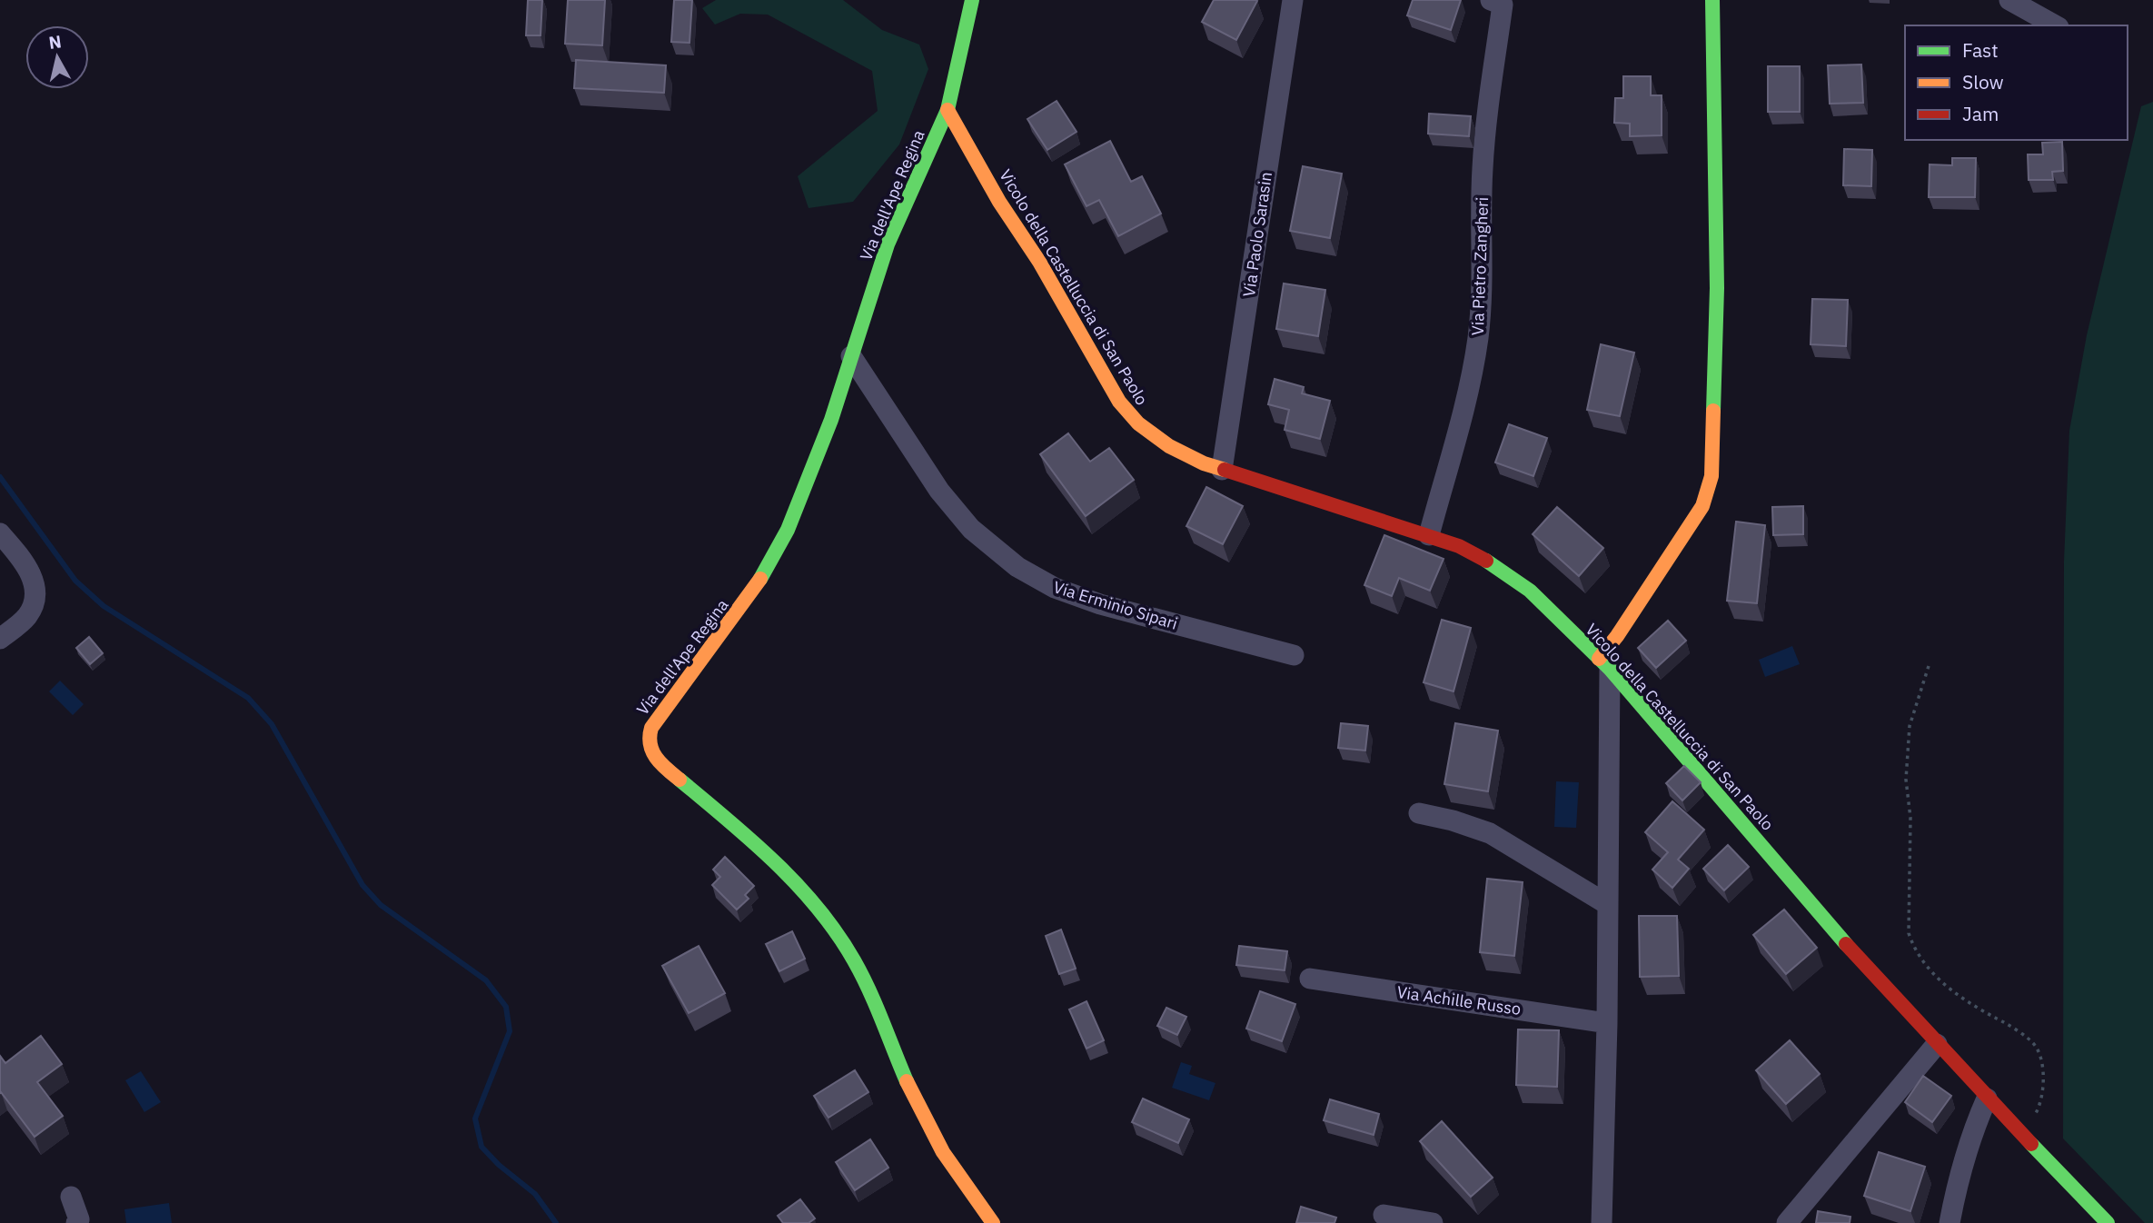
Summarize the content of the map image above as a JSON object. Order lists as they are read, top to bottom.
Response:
{
  "streets": {
    "street": [
      "Via dell'Ape Regina",
      "Via Paolo Sarasin",
      "Via Pietro Zangheri",
      "Vicolo della Castelluccia di San Paolo",
      "Via Erminio Sipari",
      "Via Achille Russo"
    ]
  },
  "crossings": [
    ["Via dell'Ape Regina", "Vicolo della Castelluccia di San Paolo"],
    ["Via dell'Ape Regina", "Via Erminio Sipari"],
    ["Via Paolo Sarasin", "Vicolo della Castelluccia di San Paolo"],
    ["Via Pietro Zangheri", "Vicolo della Castelluccia di San Paolo"]
  ],
  "legend": ["Fast", "Slow", "Jam"],
  "north": "top"
}
